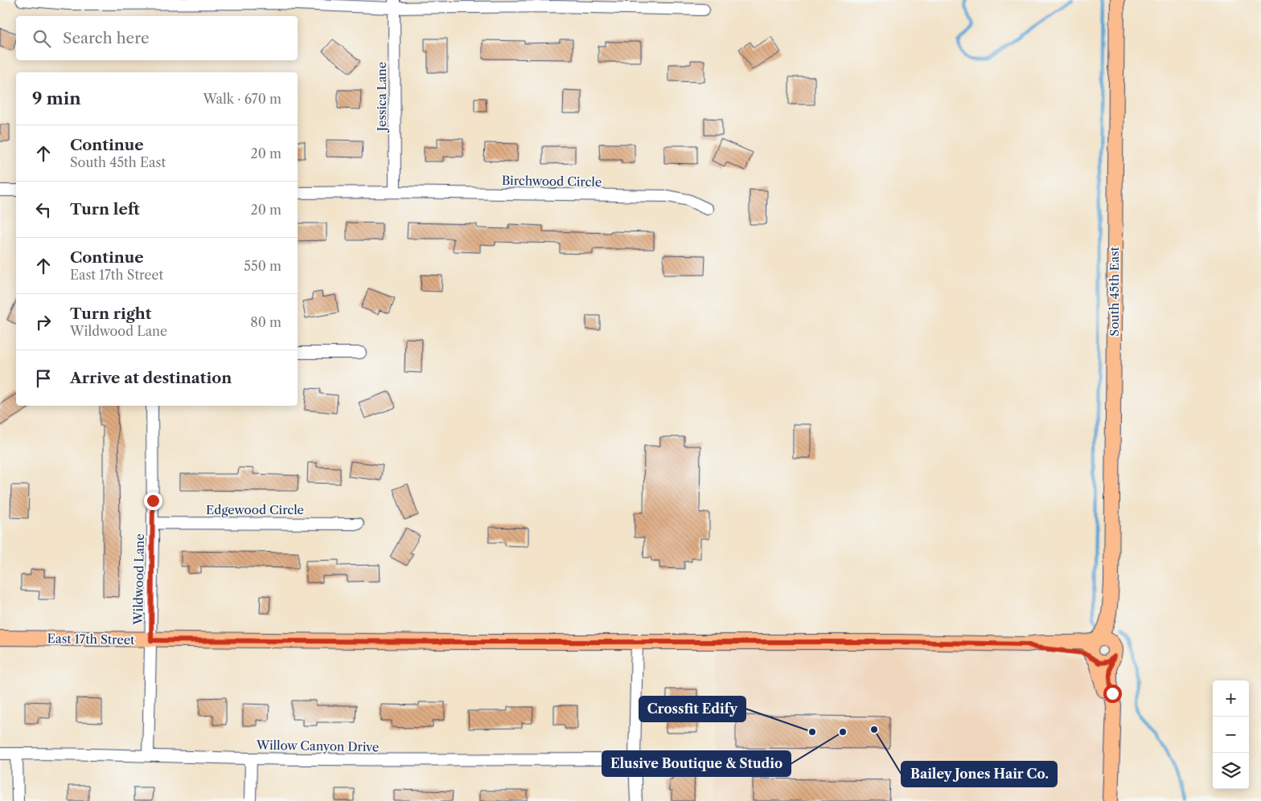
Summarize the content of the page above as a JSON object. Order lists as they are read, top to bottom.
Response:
{
  "streets": {
    "main road": ["South 45th East", "East 17th Street"],
    "street": [
      "Jessica Lane",
      "Birchwood Circle",
      "Edgewood Circle",
      "Wildwood Lane",
      "Willow Canyon Drive"
    ]
  },
  "crossings": [
    ["Jessica Lane", "Birchwood Circle"],
    ["South 45th East", "East 17th Street"],
    ["Edgewood Circle", "Wildwood Lane"],
    ["Wildwood Lane", "East 17th Street"],
    ["Wildwood Lane", "Willow Canyon Drive"]
  ],
  "places": ["Bailey Jones Hair Co.", "Crossfit Edify", "Elusive Boutique & Studio"],
  "page": {
    "search": "Search here",
    "heading": ["9 min", "Walk · 670 m"],
    "list": [
      ["Continue", "South 45th East", "20 m"],
      ["Turn left", "20 m"],
      ["Continue", "East 17th Street", "550 m"],
      ["Turn right", "Wildwood Lane", "80 m"],
      "Arrive at destination"
    ],
    "map_buttons": ["+", "−"]
  }
}
